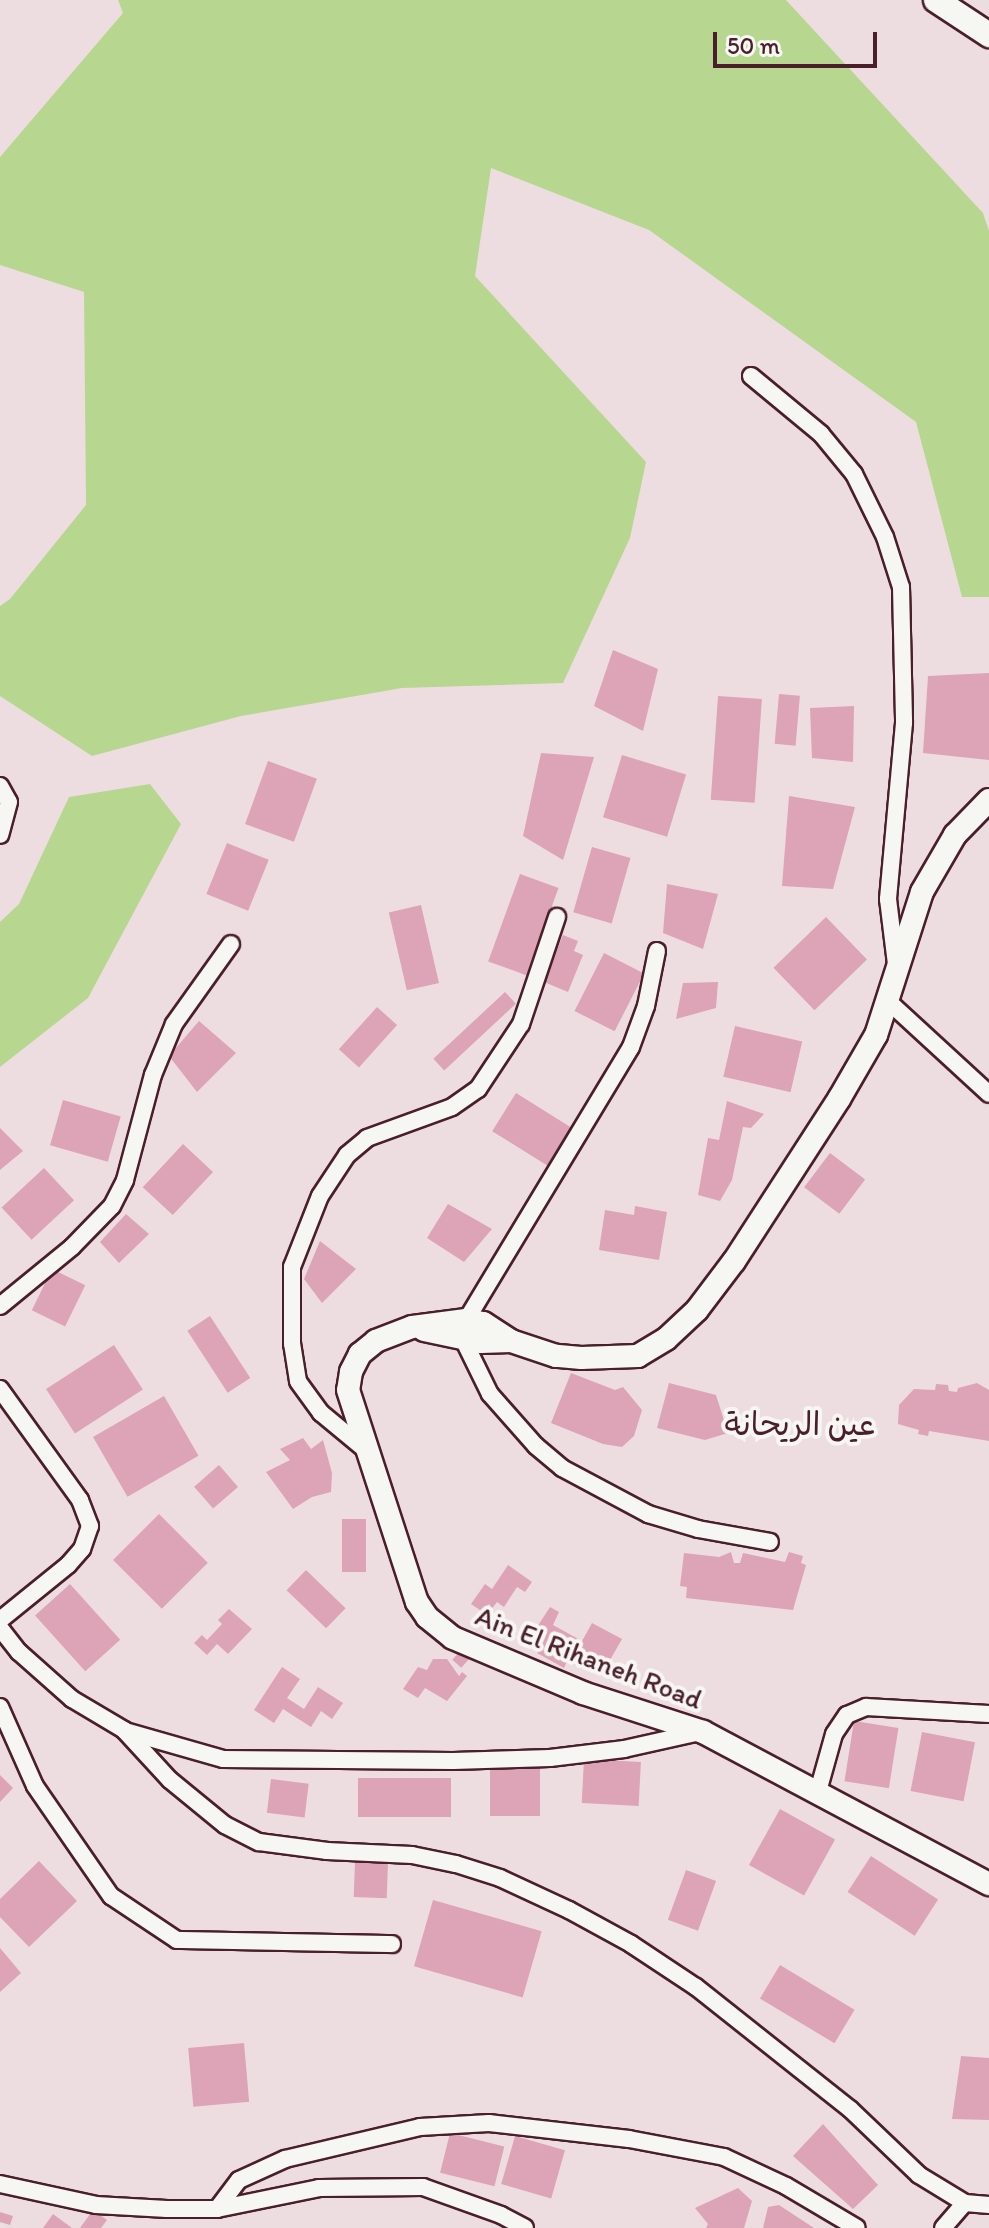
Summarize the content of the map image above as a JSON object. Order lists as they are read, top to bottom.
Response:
{
  "streets": {
    "street": ["Ain El Rihaneh Road"]
  },
  "districts": ["عين الريحانة"],
  "scale_bar": "50 m"
}
